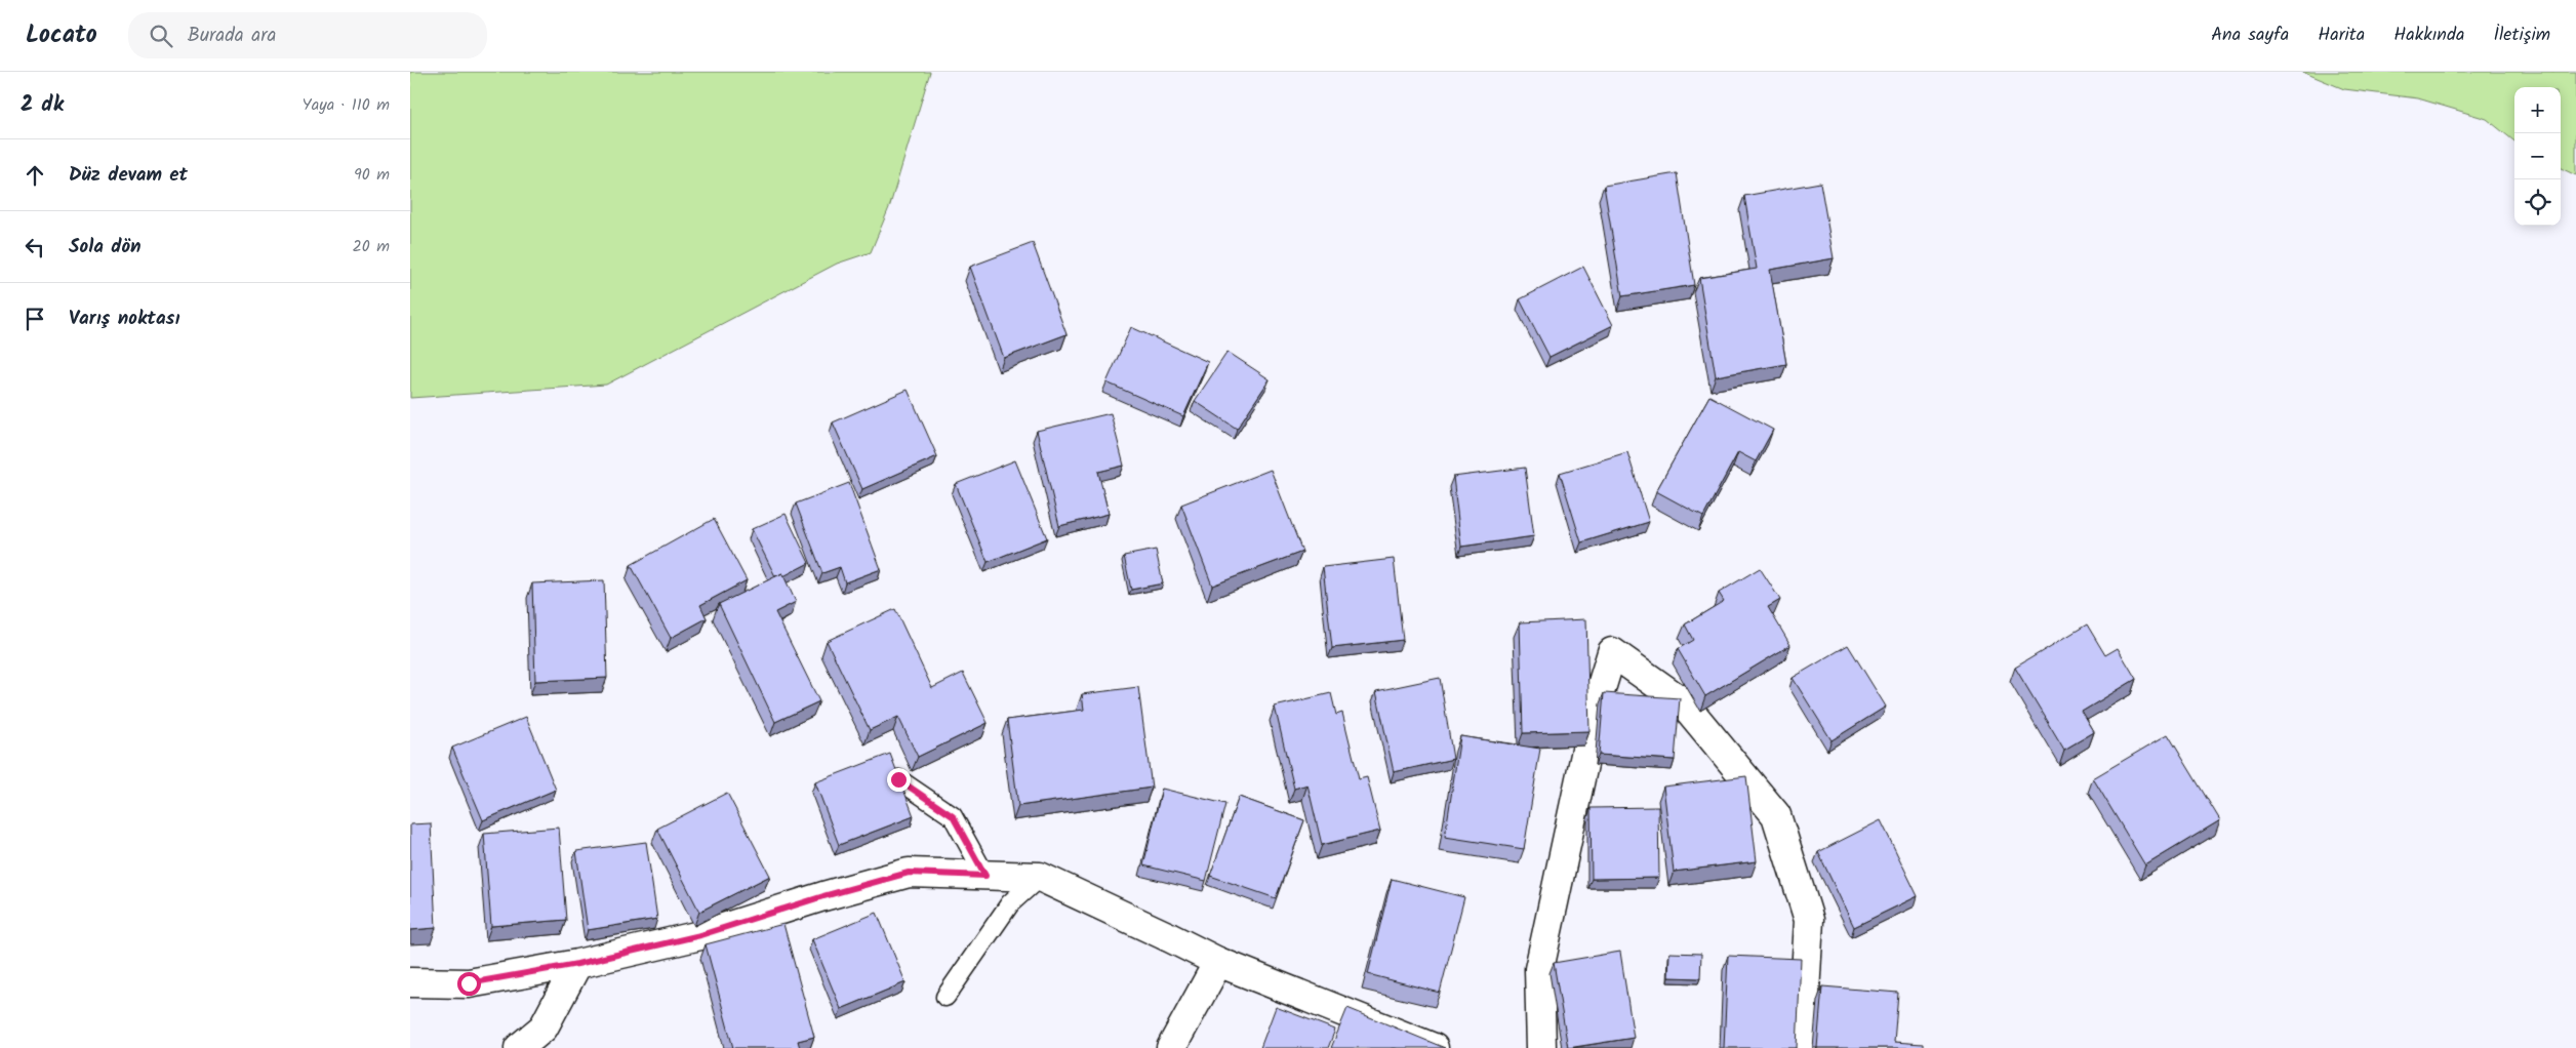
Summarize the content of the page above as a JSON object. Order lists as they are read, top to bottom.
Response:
{
  "page": {
    "header": "Locato",
    "search": "Burada ara",
    "nav": [
      "Ana sayfa",
      "Harita",
      "Hakkında",
      "İletişim"
    ],
    "heading": ["2 dk", "Yaya · 110 m"],
    "map_buttons": ["+", "−"],
    "list": [
      ["Düz devam et", "90 m"],
      ["Sola dön", "20 m"],
      "Varış noktası"
    ]
  }
}
